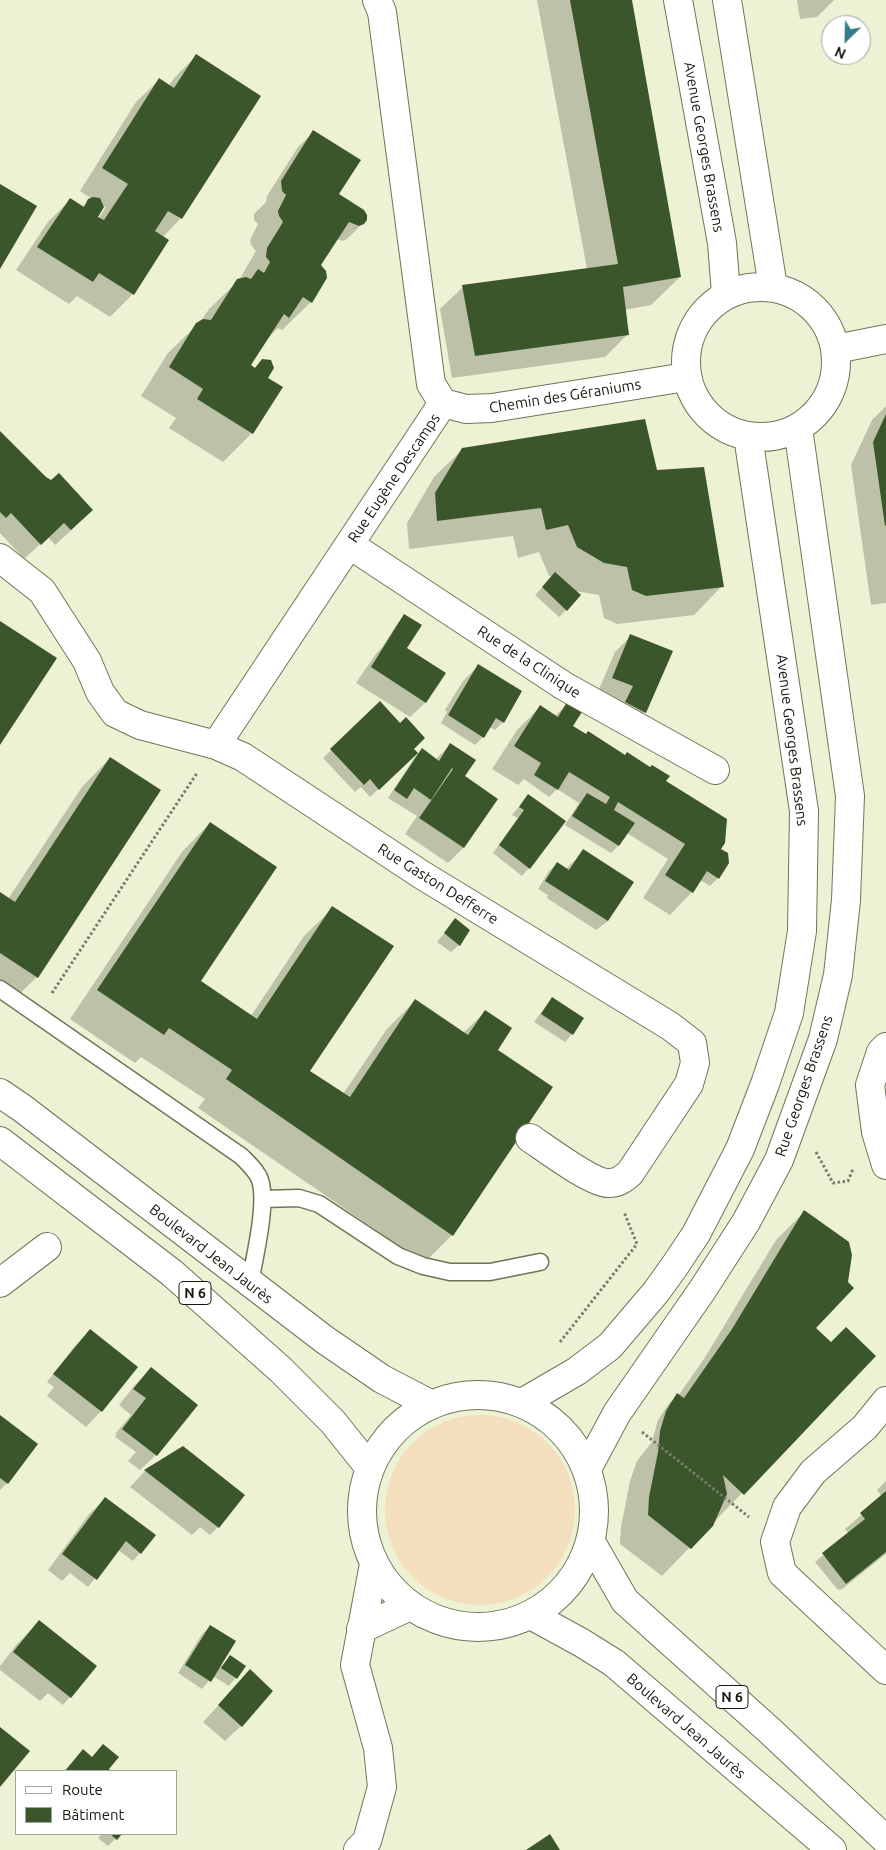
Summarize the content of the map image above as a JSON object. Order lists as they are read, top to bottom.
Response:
{
  "streets": {
    "street": [
      "Avenue Georges Brassens",
      "Chemin des Géraniums",
      "Rue Eugène Descamps",
      "Rue de la Clinique",
      "Rue Gaston Defferre",
      "Rue Georges Brassens",
      "Boulevard Jean Jaurès",
      "N 6"
    ]
  },
  "crossings": [
    ["Avenue Georges Brassens", "Chemin des Géraniums"],
    ["Avenue Georges Brassens", "Rue Georges Brassens"],
    ["Chemin des Géraniums", "Rue Eugène Descamps"],
    ["Chemin des Géraniums", "Rue Georges Brassens"],
    ["Rue Eugène Descamps", "Rue de la Clinique"],
    ["Rue Eugène Descamps", "Rue Gaston Defferre"]
  ],
  "legend": ["Route", "Bâtiment"],
  "north": "bottom left"
}
